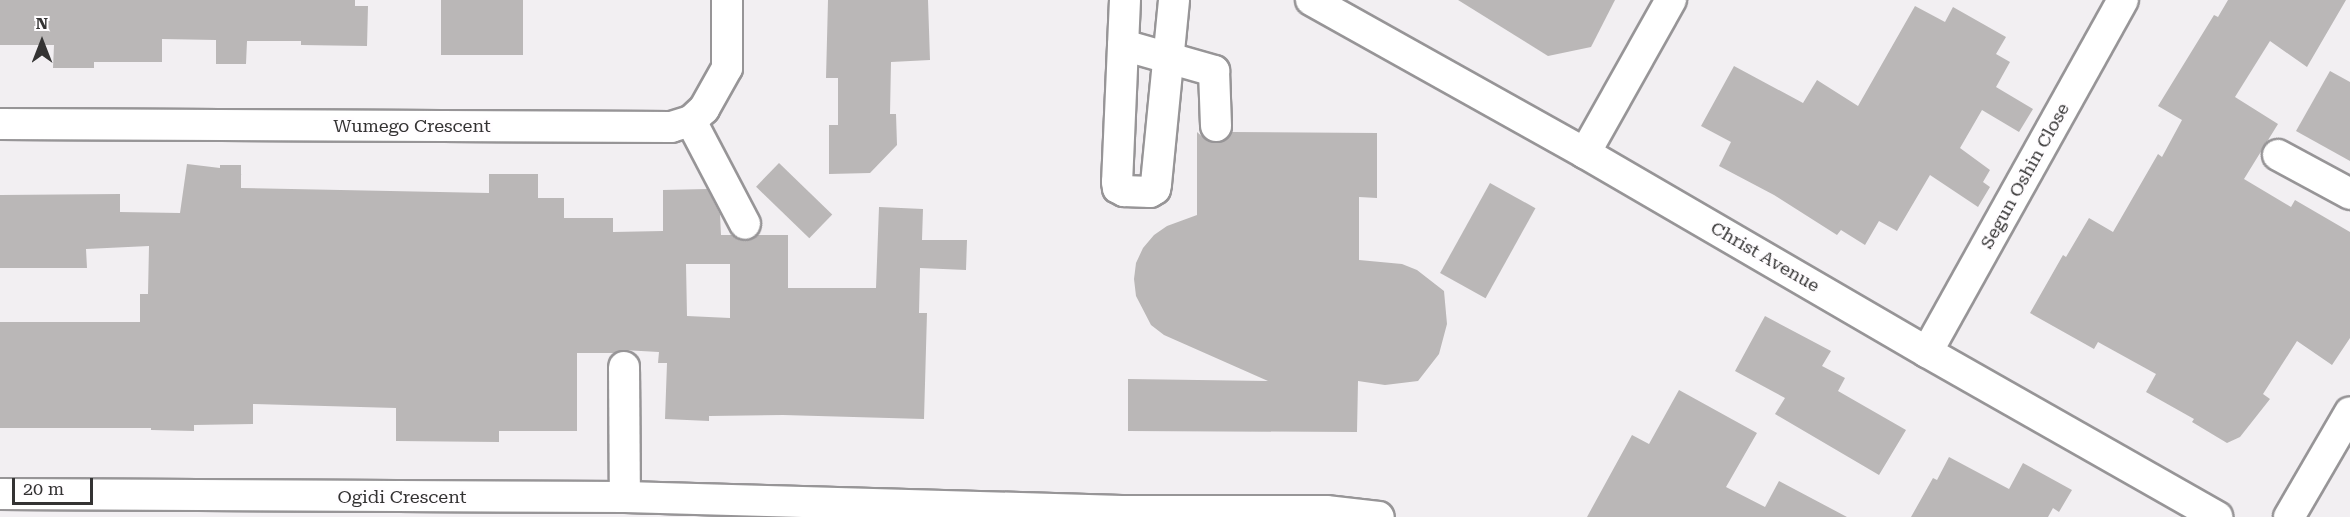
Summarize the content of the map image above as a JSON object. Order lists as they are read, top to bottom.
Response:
{
  "streets": {
    "street": [
      "Wumego Crescent",
      "Segun Oshin Close",
      "Christ Avenue",
      "Ogidi Crescent"
    ]
  },
  "crossings": [
    ["Segun Oshin Close", "Christ Avenue"]
  ],
  "scale_bar": "20 m",
  "north": "top"
}
